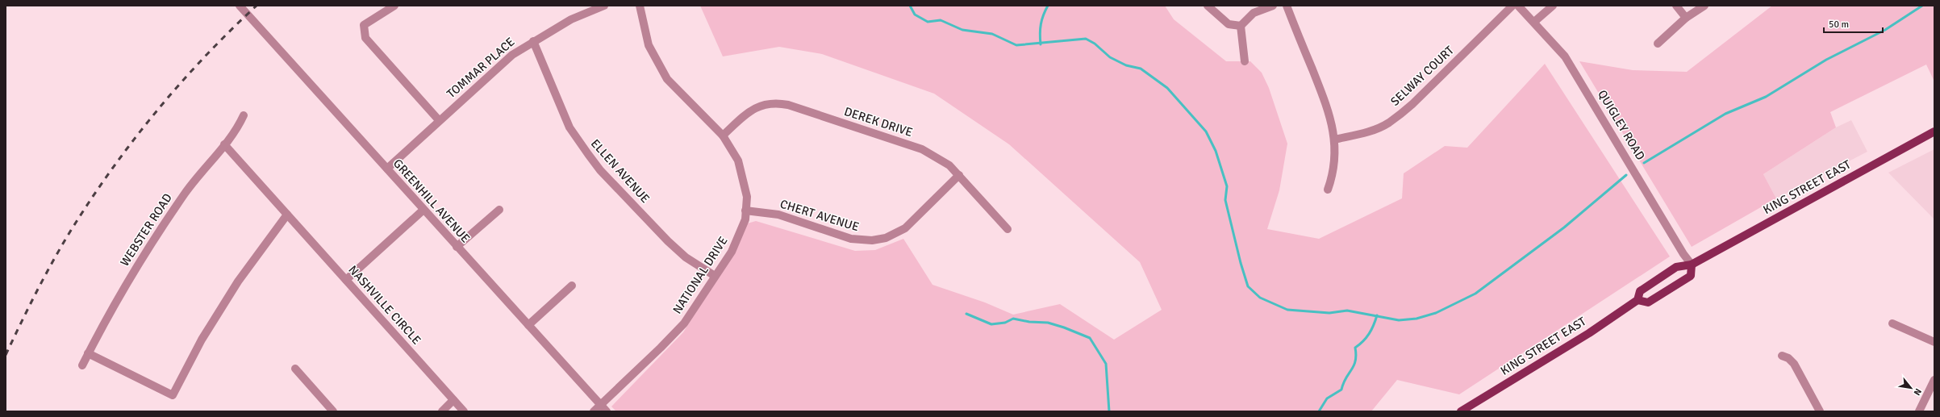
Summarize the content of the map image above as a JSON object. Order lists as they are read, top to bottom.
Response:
{
  "streets": {
    "main road": ["KING STREET EAST"],
    "street": [
      "TOMMAR PLACE",
      "SELWAY COURT",
      "DEREK DRIVE",
      "QUIGLEY ROAD",
      "ELLEN AVENUE",
      "GREENHILL AVENUE",
      "CHERT AVENUE",
      "WEBSTER ROAD",
      "NATIONAL DRIVE",
      "NASHVILLE CIRCLE"
    ]
  },
  "crossings": [
    ["TOMMAR PLACE", "ELLEN AVENUE"],
    ["TOMMAR PLACE", "GREENHILL AVENUE"],
    ["DEREK DRIVE", "CHERT AVENUE"],
    ["DEREK DRIVE", "NATIONAL DRIVE"],
    ["QUIGLEY ROAD", "KING STREET EAST"],
    ["ELLEN AVENUE", "NATIONAL DRIVE"],
    ["GREENHILL AVENUE", "NATIONAL DRIVE"],
    ["CHERT AVENUE", "NATIONAL DRIVE"],
    ["WEBSTER ROAD", "NASHVILLE CIRCLE"]
  ],
  "scale_bar": "50 m",
  "north": "bottom right"
}
